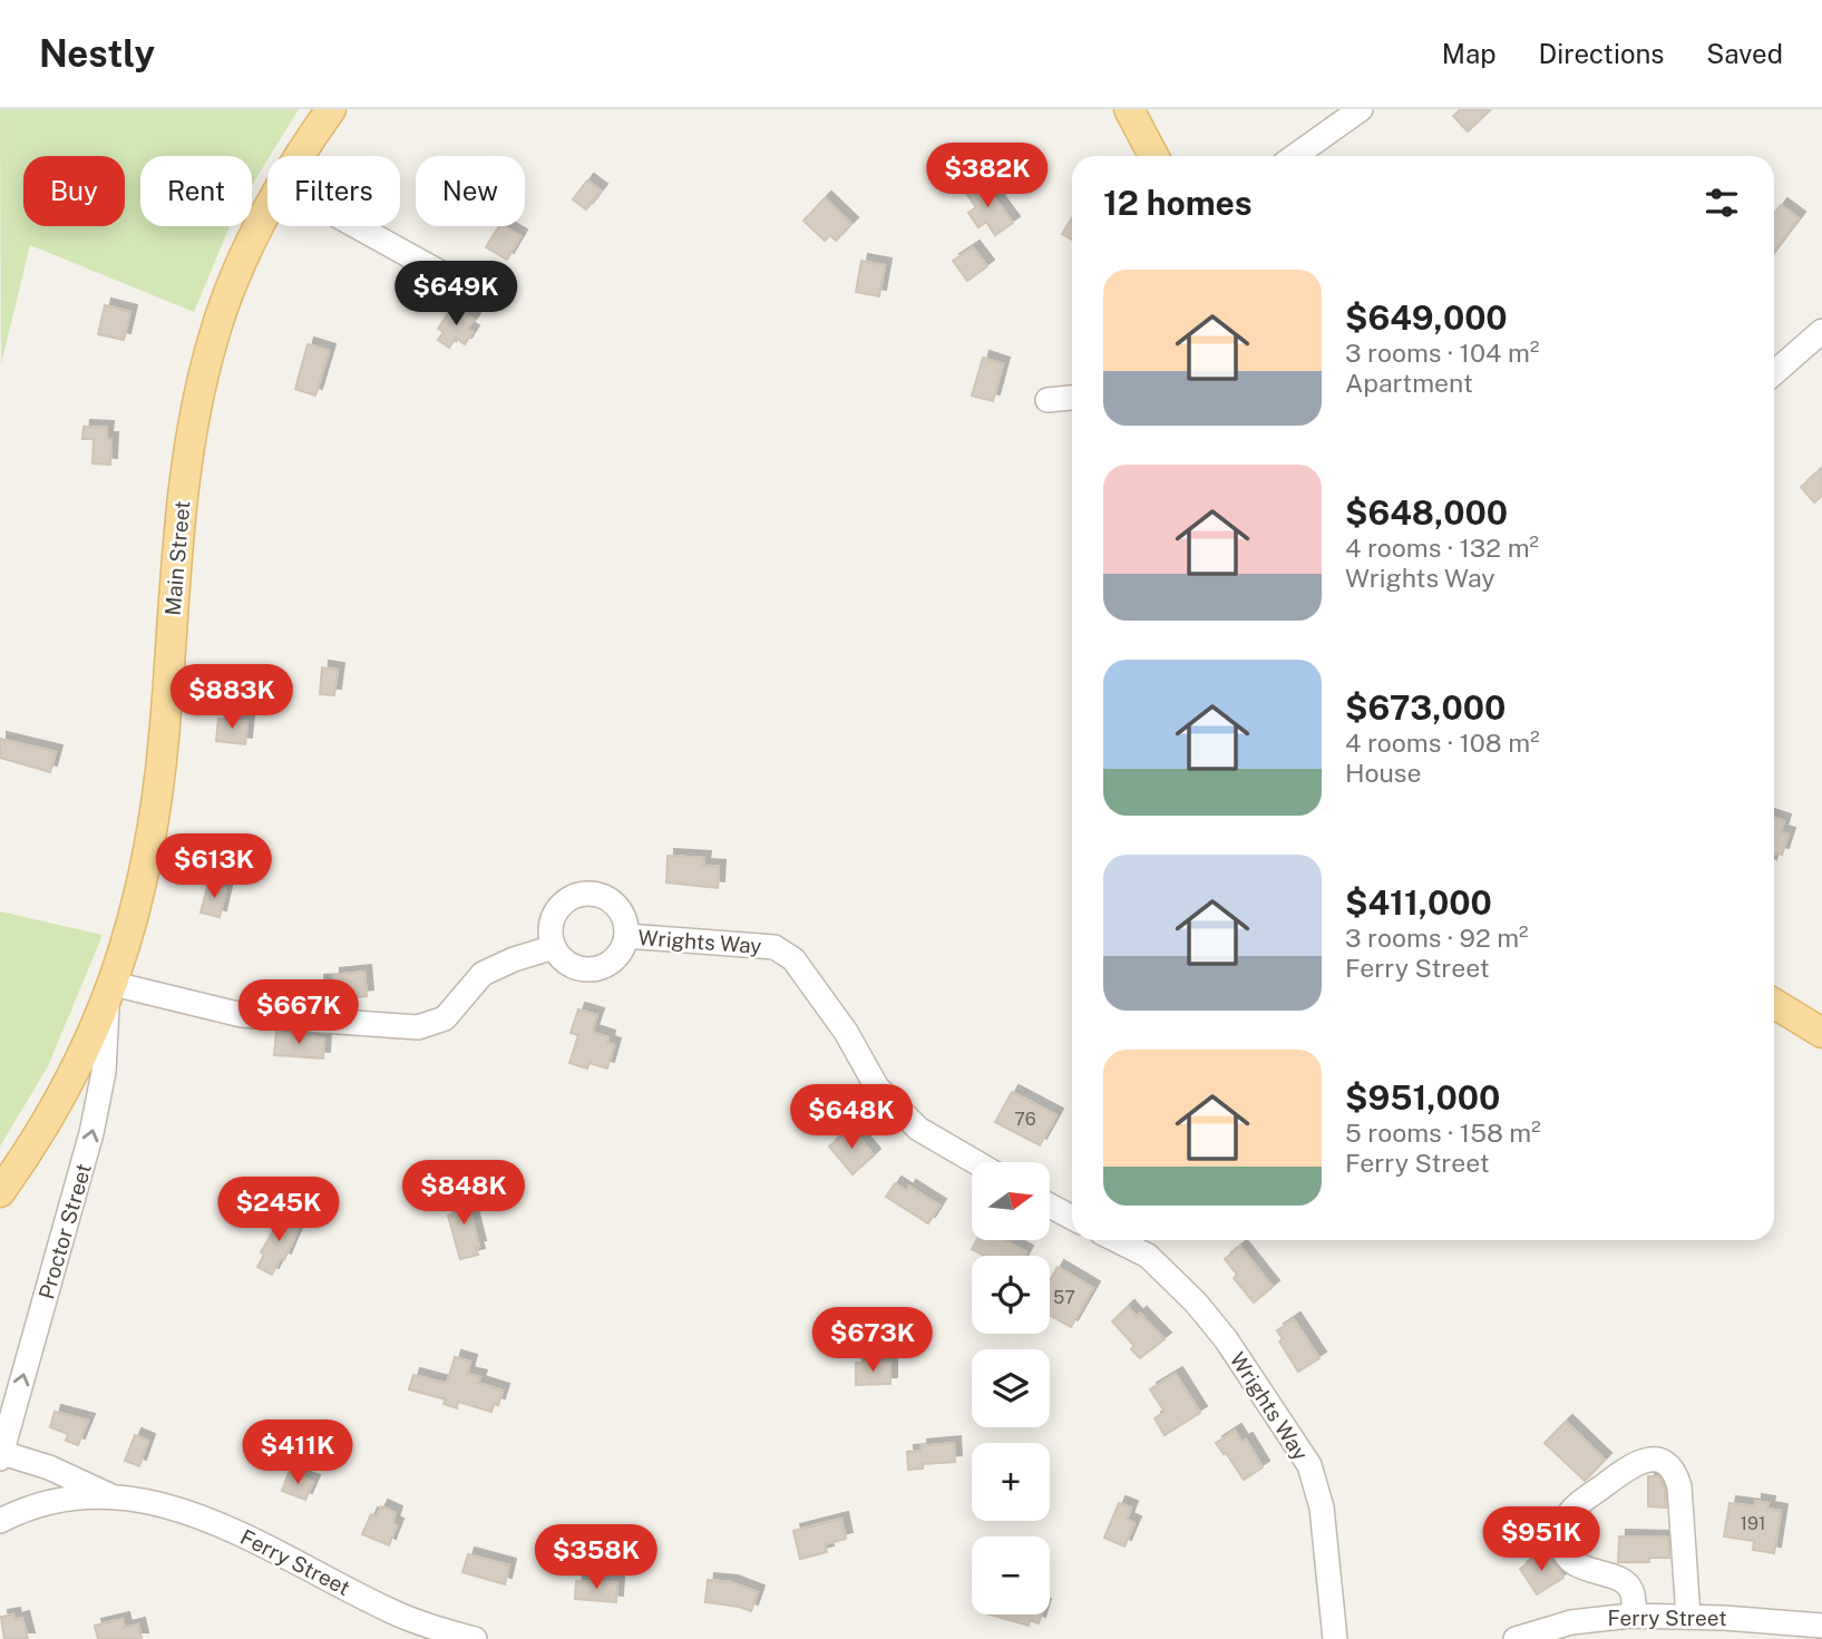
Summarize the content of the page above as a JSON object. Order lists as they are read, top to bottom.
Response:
{
  "streets": {
    "main road": ["Main Street"],
    "street": ["Wrights Way", "Proctor Street", "Ferry Street"]
  },
  "crossings": [
    ["Main Street", "Proctor Street"],
    ["Proctor Street", "Ferry Street"]
  ],
  "one_way": ["Proctor Street"],
  "house_numbers": ["76", "57", "191"],
  "north": "right",
  "page": {
    "header": "Nestly",
    "nav": ["Map", "Directions", "Saved"],
    "price": [
      "$382K",
      "$649K",
      "$883K",
      "$613K",
      "$667K",
      "$648K",
      "$848K",
      "$245K",
      "$673K",
      "$411K",
      "$951K",
      "$358K"
    ],
    "chip": [
      "Buy",
      "Rent",
      "Filters",
      "New"
    ],
    "heading": "12 homes",
    "list": [
      {
        "name": "$649,000",
        "note": "3 rooms · 104 m² · Apartment"
      },
      {
        "name": "$648,000",
        "note": "4 rooms · 132 m² · Wrights Way"
      },
      {
        "name": "$673,000",
        "note": "4 rooms · 108 m² · House"
      },
      {
        "name": "$411,000",
        "note": "3 rooms · 92 m² · Ferry Street"
      },
      {
        "name": "$951,000",
        "note": "5 rooms · 158 m² · Ferry Street"
      }
    ],
    "map_buttons": ["+", "−"]
  }
}
